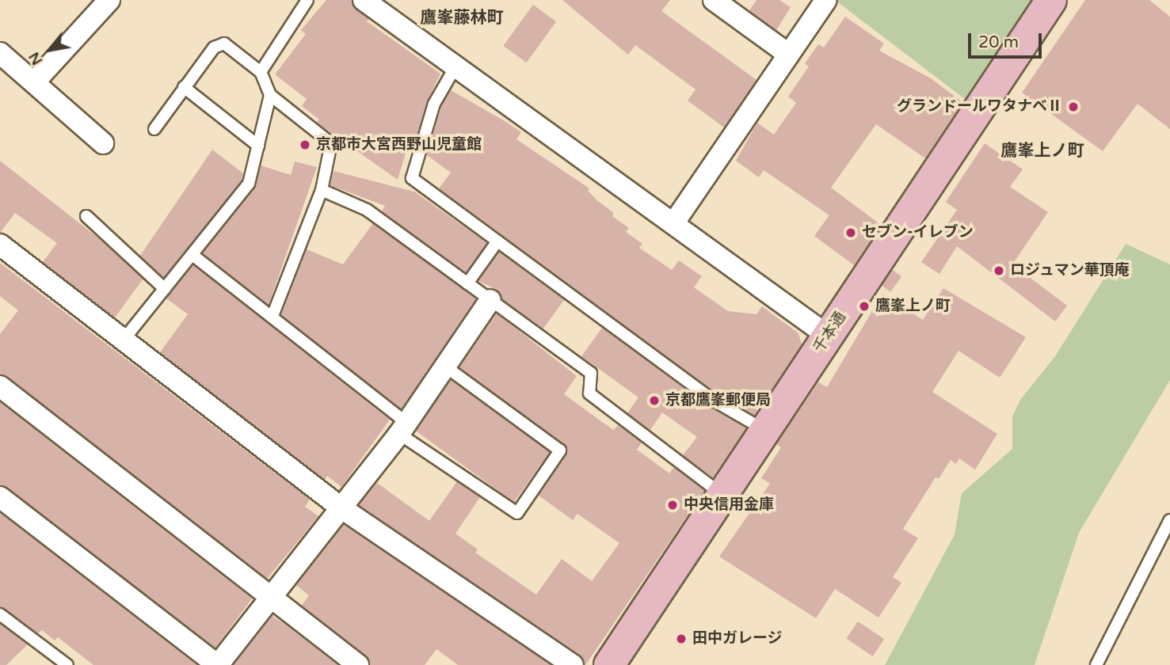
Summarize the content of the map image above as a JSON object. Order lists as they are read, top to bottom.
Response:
{
  "streets": {
    "main road": ["千本通"]
  },
  "districts": ["鷹峯藤林町", "鷹峯上ノ町"],
  "places": [
    "グランドールワタナベⅡ",
    "京都市大宮西野山児童館",
    "セブン-イレブン",
    "ロジュマン華頂庵",
    "鷹峯上ノ町",
    "京都鷹峯郵便局",
    "中央信用金庫",
    "田中ガレージ"
  ],
  "scale_bar": "20 m",
  "north": "bottom left"
}
